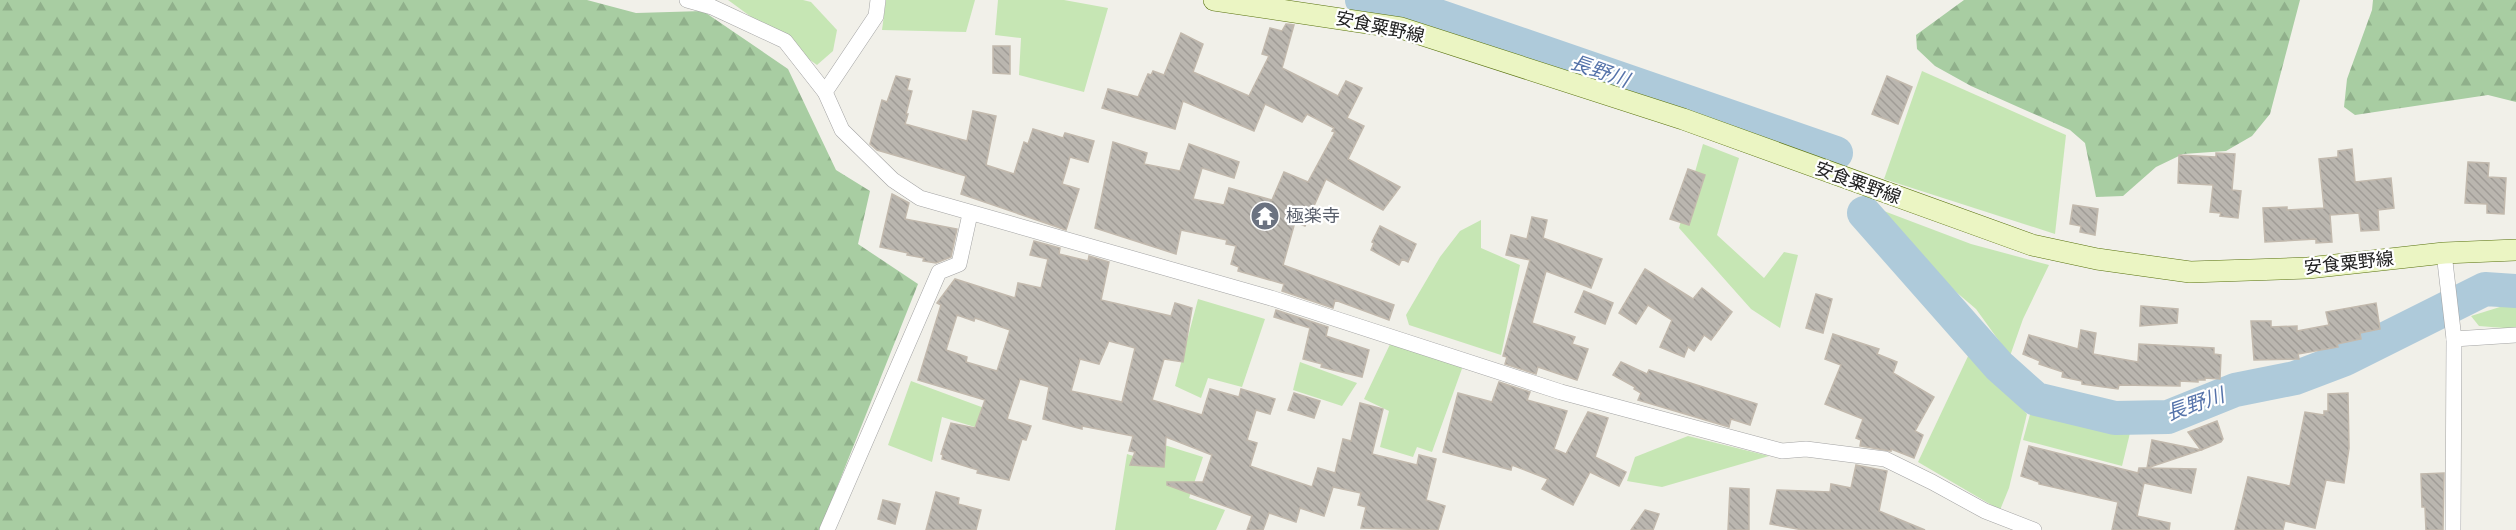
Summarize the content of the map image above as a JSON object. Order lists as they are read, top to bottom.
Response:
{
  "streets": {
    "main road": ["安食粟野線"]
  },
  "water": ["長野川"],
  "places": {
    "temple": ["極楽寺"]
  }
}
